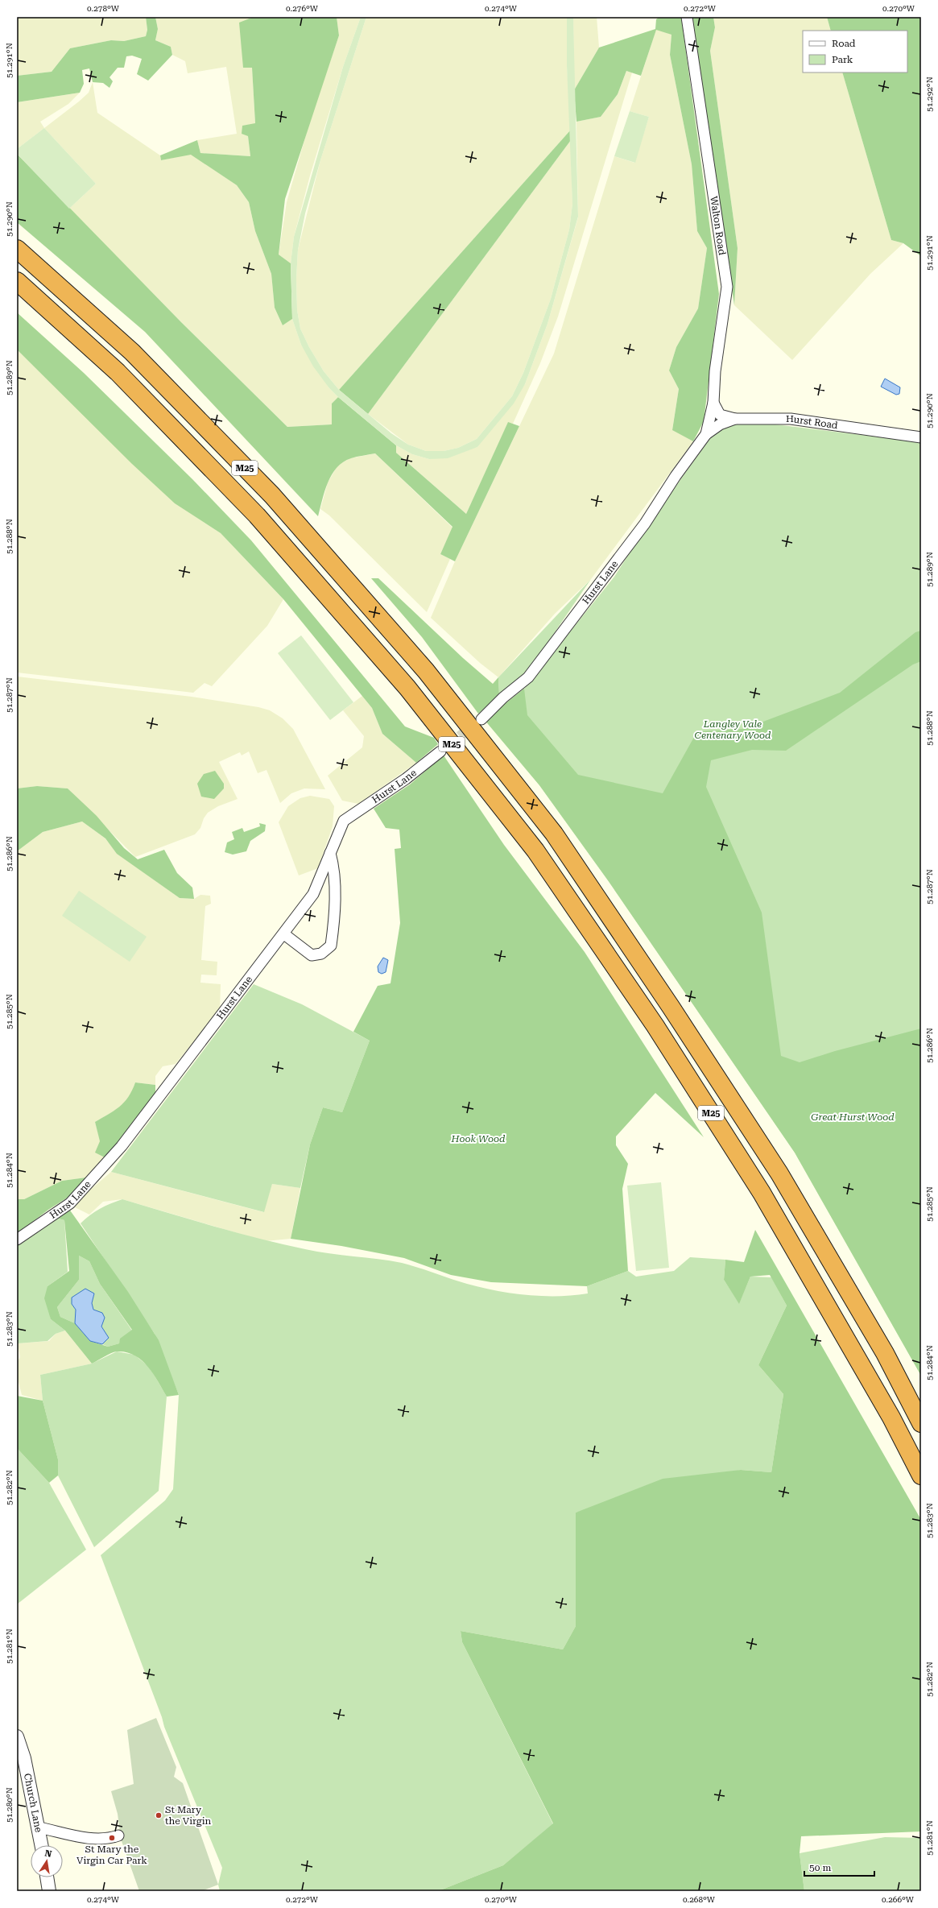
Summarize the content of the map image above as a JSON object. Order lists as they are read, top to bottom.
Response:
{
  "streets": {
    "highway": ["M25"],
    "street": [
      "Walton Road",
      "Hurst Road",
      "Hurst Lane",
      "Church Lane"
    ]
  },
  "crossings": [
    ["Walton Road", "Hurst Road"],
    ["Walton Road", "Hurst Lane"],
    ["Hurst Road", "Hurst Lane"]
  ],
  "parks": ["Langley Vale Centenary Wood", "Great Hurst Wood", "Hook Wood"],
  "places": ["St Mary the Virgin", "St Mary the Virgin Car Park"],
  "legend": ["Road", "Park"],
  "scale_bar": "50 m",
  "north": "top",
  "coordinates": [
    "0.278°W",
    "0.276°W",
    "0.274°W",
    "0.272°W",
    "0.270°W",
    "51.291°N",
    "51.292°N",
    "51.290°N",
    "51.289°N",
    "51.288°N",
    "51.287°N",
    "51.286°N",
    "51.285°N",
    "51.284°N",
    "51.283°N",
    "51.282°N",
    "51.281°N",
    "51.280°N",
    "0.268°W",
    "0.266°W"
  ]
}
